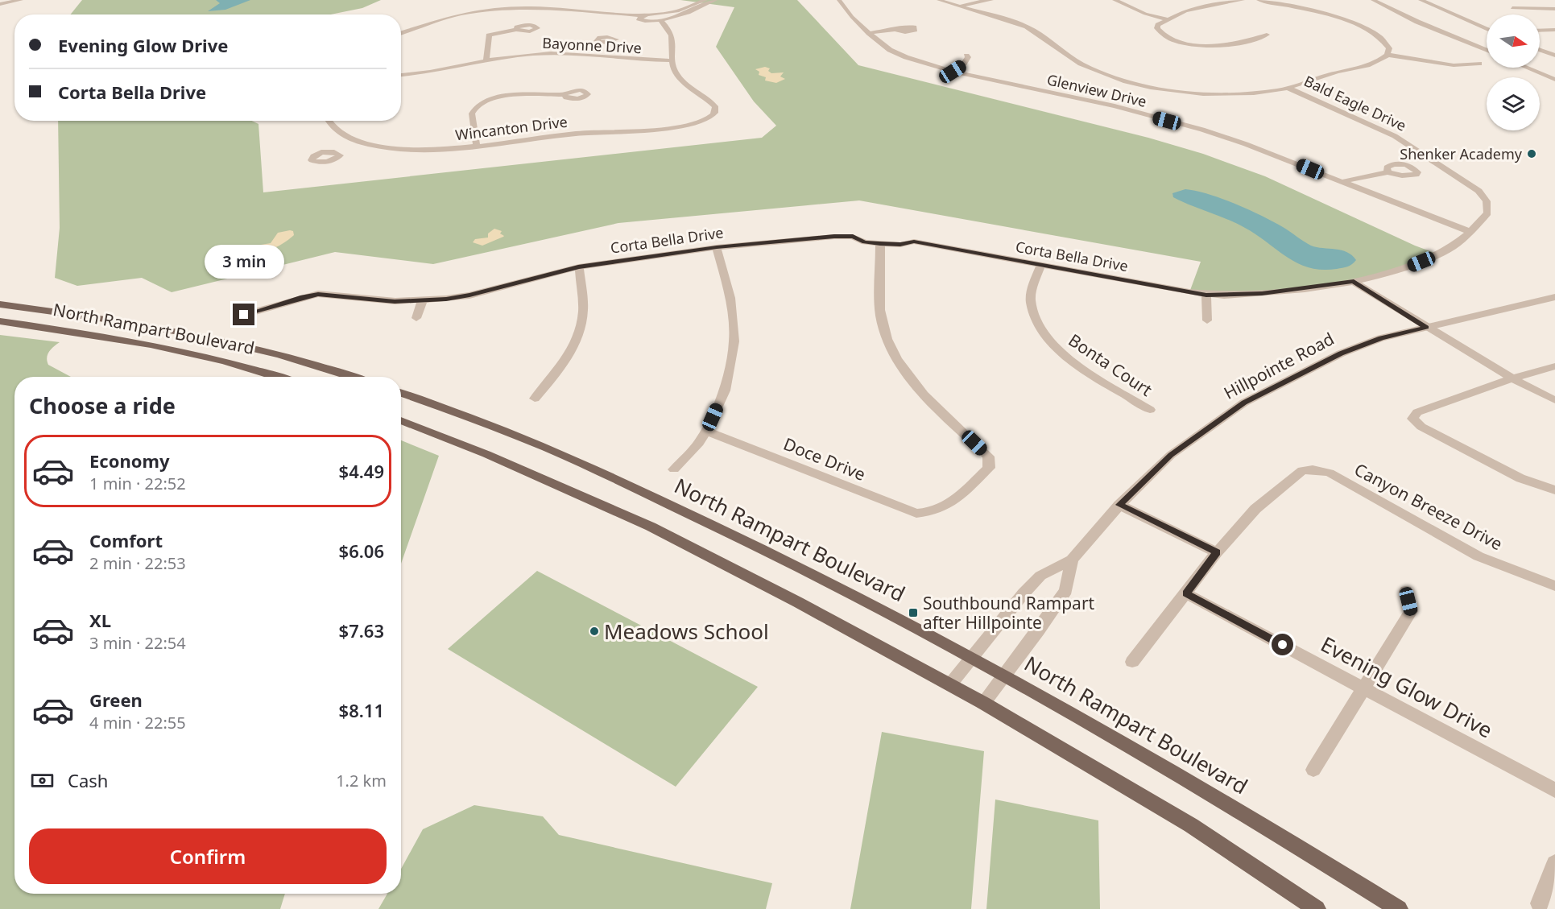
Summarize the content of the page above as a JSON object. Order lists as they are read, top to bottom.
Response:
{
  "streets": {
    "main road": ["North Rampart Boulevard"],
    "street": [
      "Bayonne Drive",
      "Glenview Drive",
      "Bald Eagle Drive",
      "Wincanton Drive",
      "Corta Bella Drive",
      "Bonta Court",
      "Hillpointe Road",
      "Doce Drive",
      "Canyon Breeze Drive",
      "Evening Glow Drive"
    ]
  },
  "crossings": [
    ["Bayonne Drive", "Wincanton Drive"],
    ["Glenview Drive", "Bald Eagle Drive"],
    ["Bald Eagle Drive", "Corta Bella Drive"],
    ["Corta Bella Drive", "Bonta Court"],
    ["Corta Bella Drive", "Doce Drive"],
    ["North Rampart Boulevard", "Hillpointe Road"]
  ],
  "places": {
    "other": ["Shenker Academy", "Meadows School"],
    "transit": ["Southbound Rampart after Hillpointe"]
  },
  "north": "right",
  "page": {
    "banner": ["Evening Glow Drive", "Corta Bella Drive"],
    "bubble": "3 min",
    "heading": "Choose a ride",
    "list": [
      {
        "name": "Economy",
        "note": "1 min · 22:52",
        "value": "$4.49"
      },
      {
        "name": "Comfort",
        "note": "2 min · 22:53",
        "value": "$6.06"
      },
      {
        "name": "XL",
        "note": "3 min · 22:54",
        "value": "$7.63"
      },
      {
        "name": "Green",
        "note": "4 min · 22:55",
        "value": "$8.11"
      }
    ],
    "pay": ["Cash", "1.2 km"],
    "buttons": "Confirm"
  }
}
